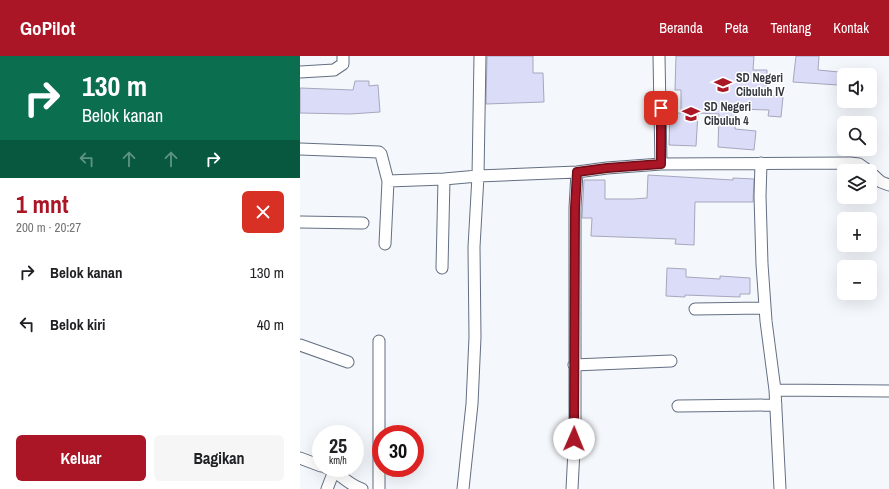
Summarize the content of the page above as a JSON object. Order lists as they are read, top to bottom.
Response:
{
  "places": {
    "school or university": ["SD Negeri Cibuluh IV", "SD Negeri Cibuluh 4"]
  },
  "page": {
    "header": "GoPilot",
    "nav": [
      "Beranda",
      "Peta",
      "Tentang",
      "Kontak"
    ],
    "turn": ["130 m", "Belok kanan"],
    "map_buttons": ["+", "−"],
    "heading": ["1 mnt", "200 m · 20:27"],
    "list": [
      {
        "name": "Belok kanan",
        "value": "130 m"
      },
      {
        "name": "Belok kiri",
        "value": "40 m"
      }
    ],
    "speed": "25 km/h",
    "limit": "30",
    "buttons": ["Keluar", "Bagikan"]
  }
}
